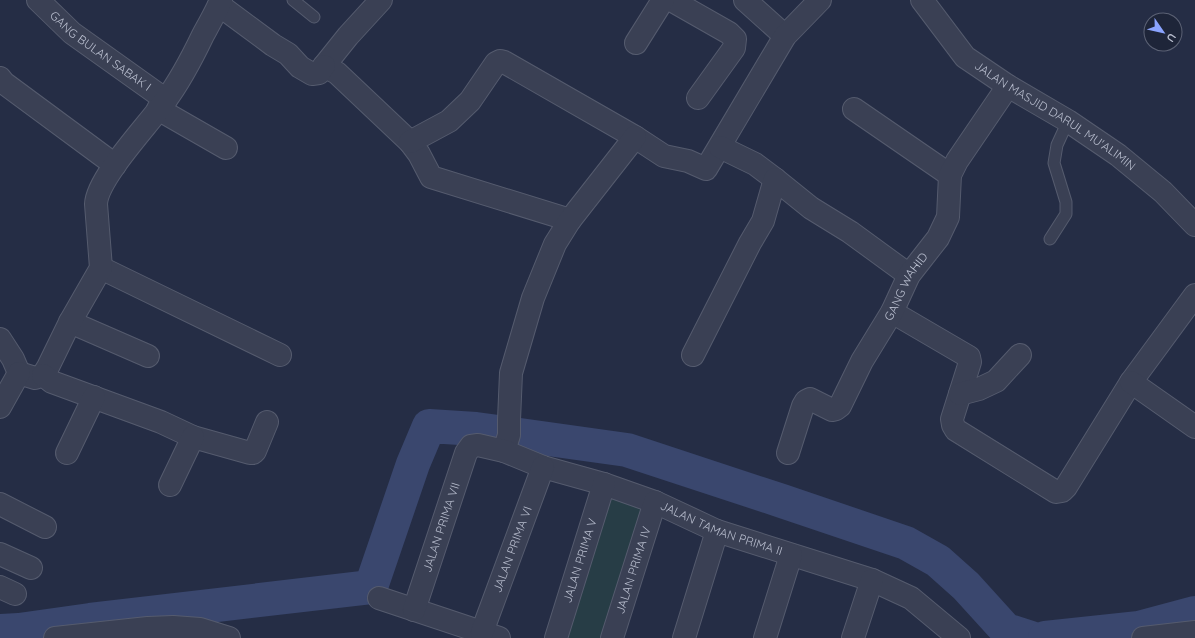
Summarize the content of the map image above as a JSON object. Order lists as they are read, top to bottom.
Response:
{
  "streets": {
    "street": [
      "GANG BULAN SABAK I",
      "JALAN MASJID DARUL MU'ALIMIN",
      "GANG WAHID",
      "JALAN PRIMA VII",
      "JALAN TAMAN PRIMA II",
      "JALAN PRIMA VI",
      "JALAN PRIMA V",
      "JALAN PRIMA IV"
    ]
  },
  "crossings": [
    ["JALAN MASJID DARUL MU'ALIMIN", "GANG WAHID"],
    ["JALAN PRIMA VII", "JALAN TAMAN PRIMA II"],
    ["JALAN TAMAN PRIMA II", "JALAN PRIMA VI"],
    ["JALAN TAMAN PRIMA II", "JALAN PRIMA V"],
    ["JALAN TAMAN PRIMA II", "JALAN PRIMA IV"]
  ],
  "north": "bottom right"
}
